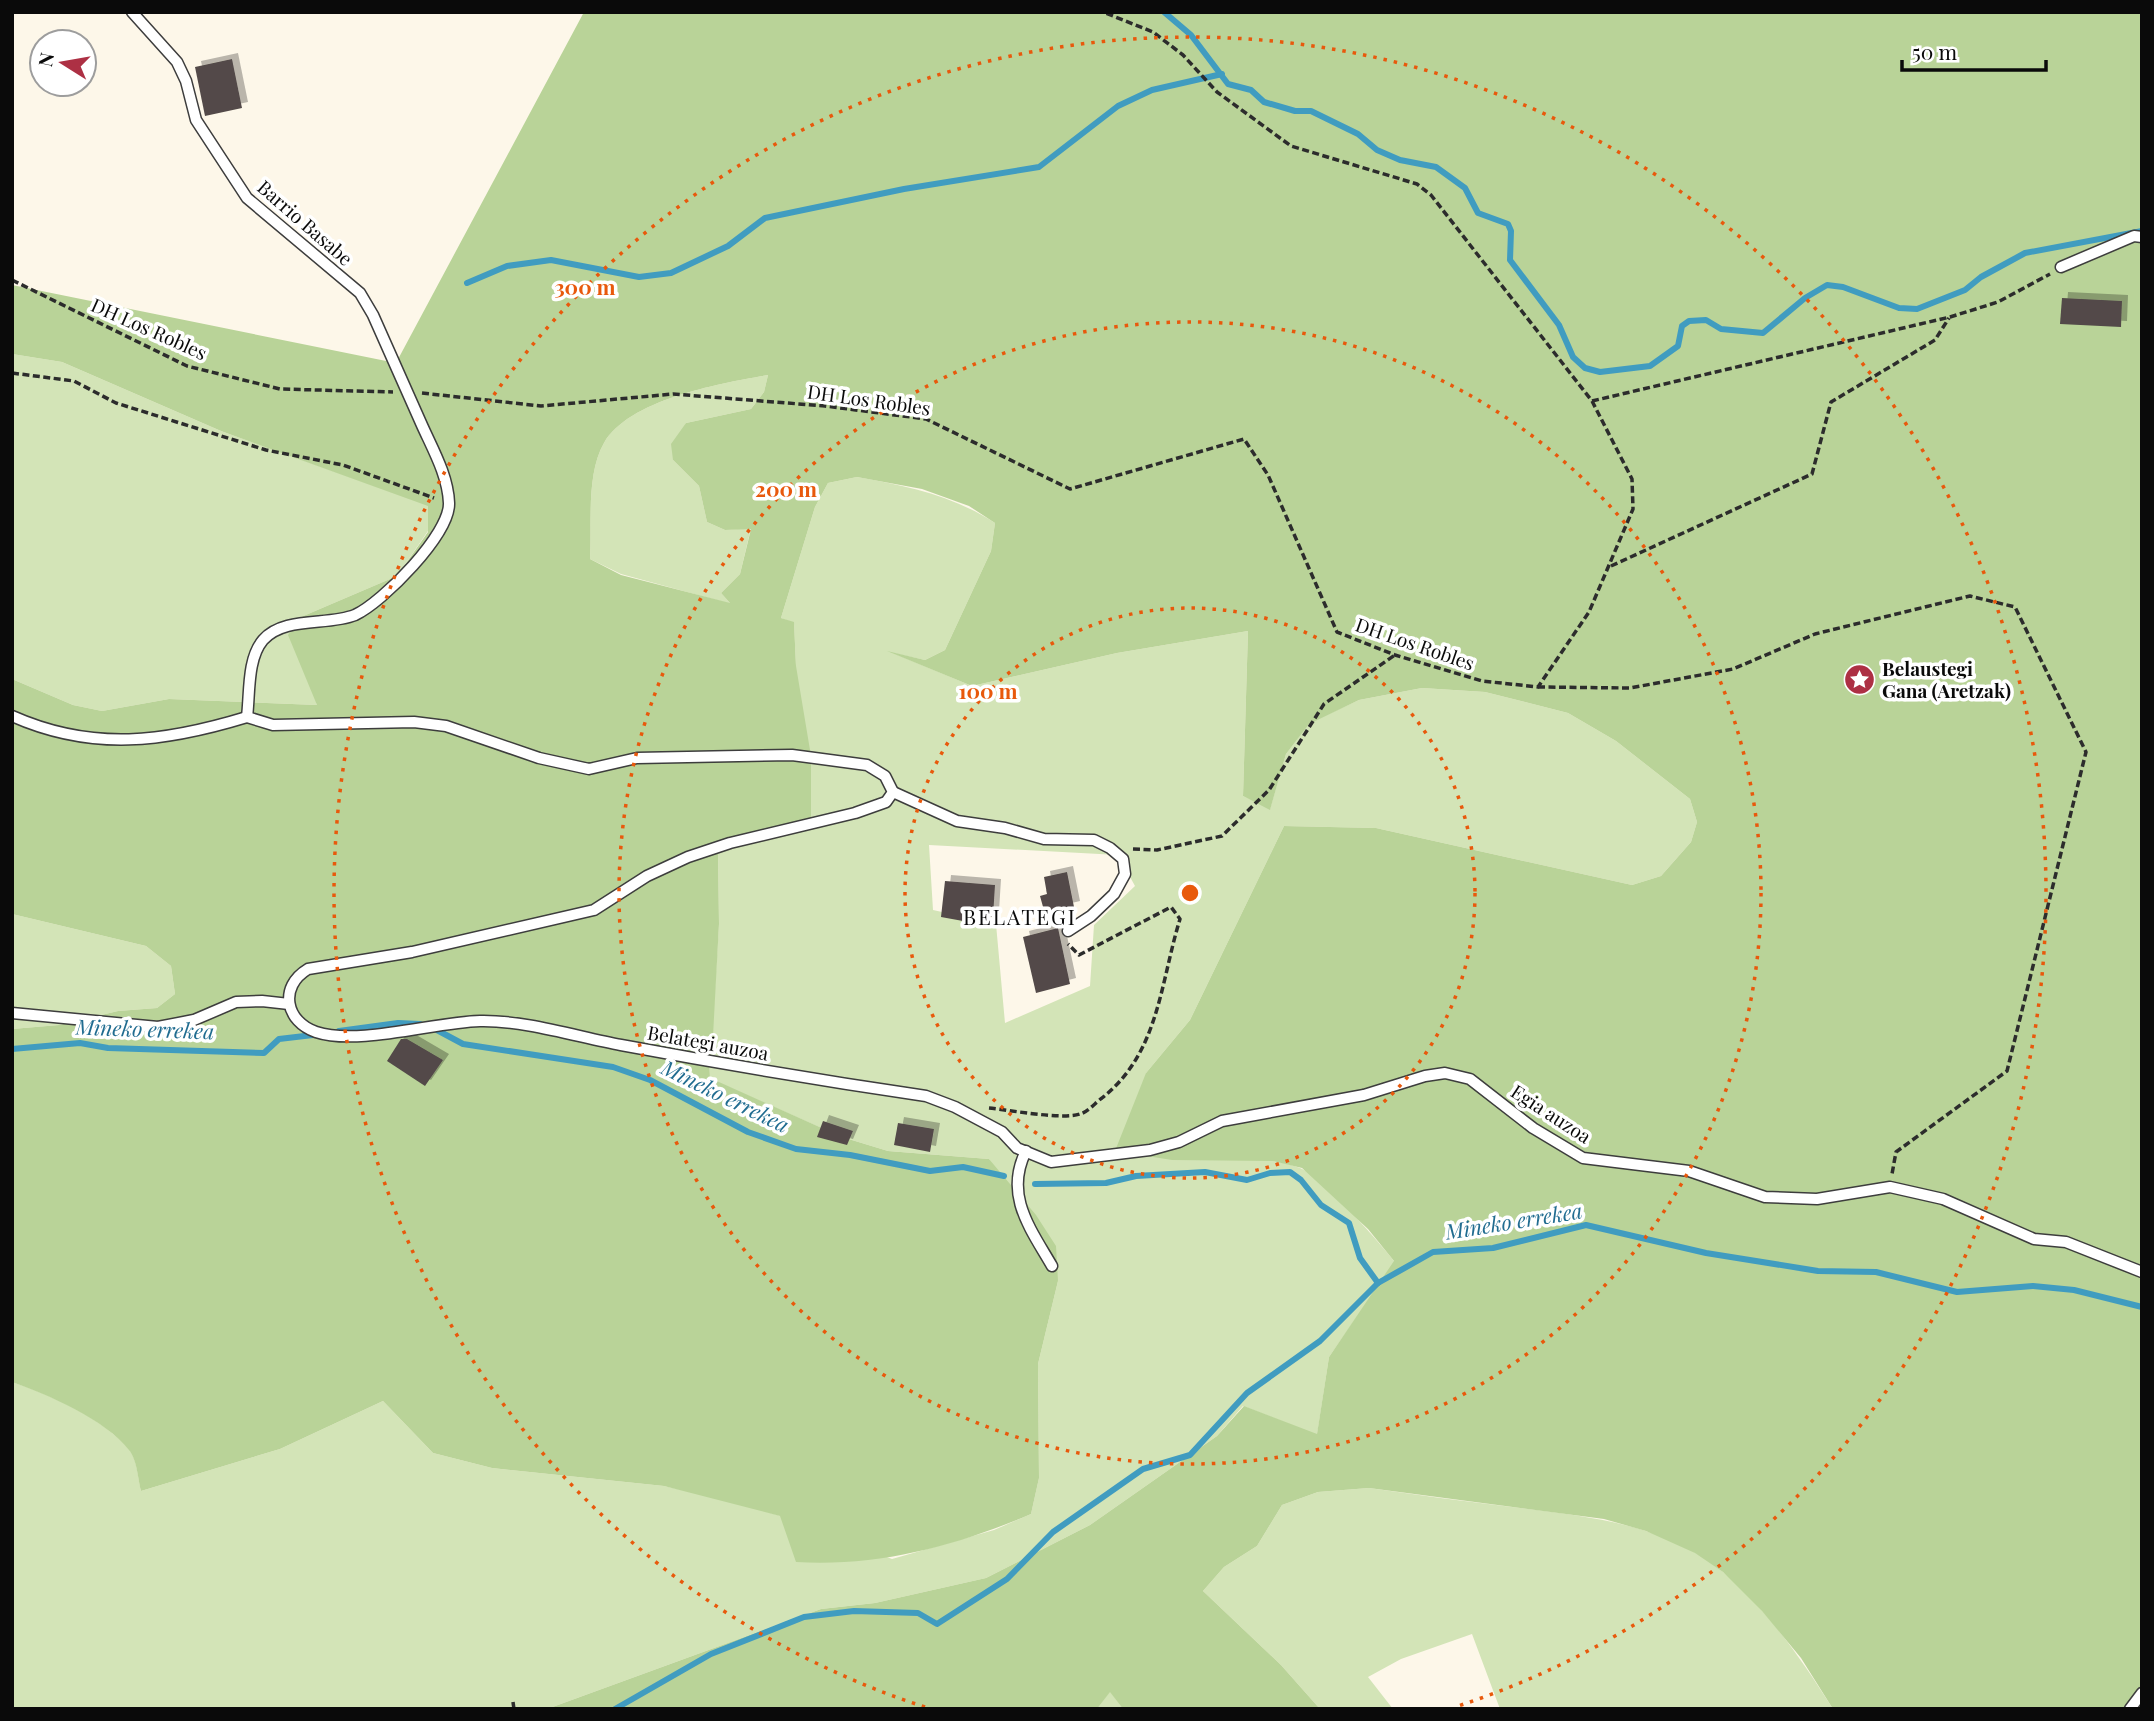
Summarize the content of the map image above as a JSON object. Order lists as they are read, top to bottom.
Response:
{
  "streets": {
    "lane": ["Barrio Basabe", "Belategi auzoa", "Egia auzoa"],
    "path": ["DH Los Robles"]
  },
  "crossings": [
    ["Barrio Basabe", "DH Los Robles"],
    ["DH Los Robles", "Egia auzoa"],
    ["Belategi auzoa", "Egia auzoa"]
  ],
  "districts": ["BELATEGI"],
  "water": ["Mineko errekea"],
  "places": {
    "place": ["Belaustegi Gana (Aretzak)"]
  },
  "scale_bar": "50 m",
  "north": "left",
  "rings": ["300 m", "200 m", "100 m"]
}
